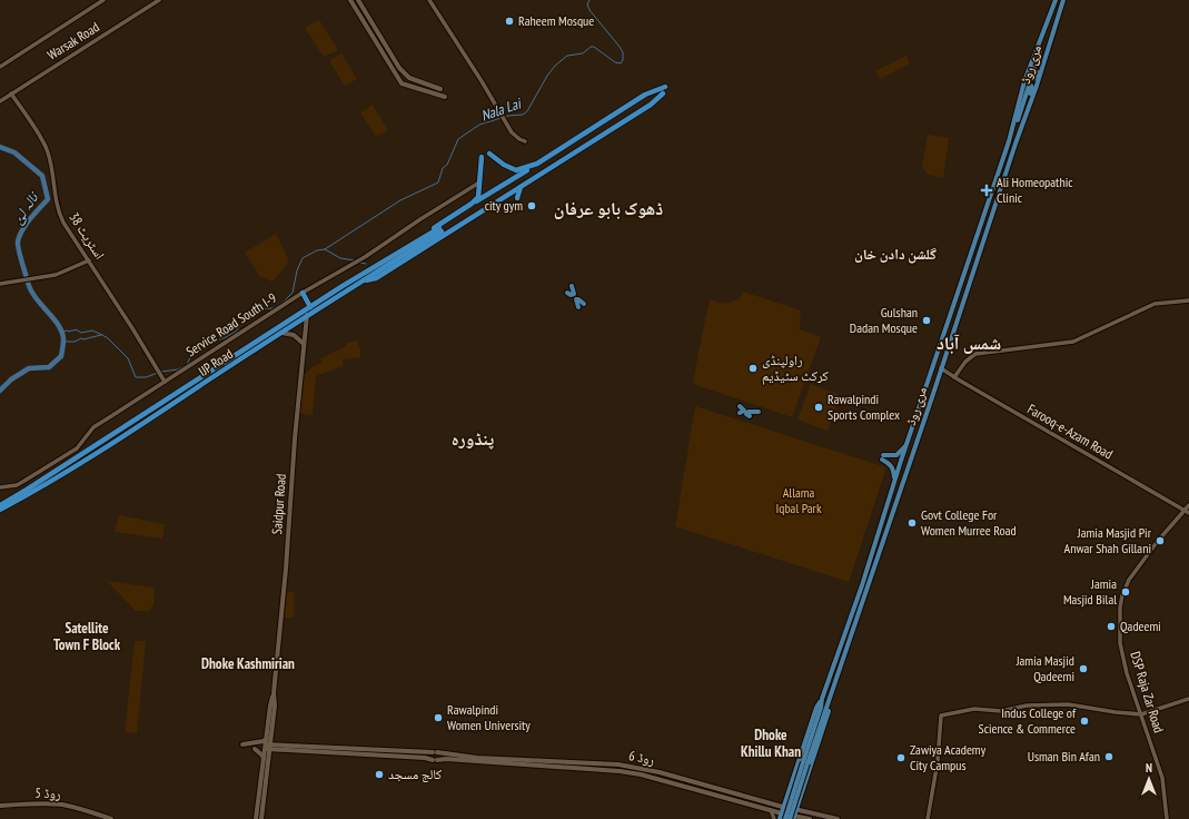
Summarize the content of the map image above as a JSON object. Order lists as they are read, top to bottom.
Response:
{
  "streets": {
    "highway": ["IJP Road"],
    "main road": [
      "مری روڈ",
      "Saidpur Road",
      "روڈ 6",
      "روڈ 5"
    ],
    "street": [
      "Warsak Road",
      "اسٹریٹ 38",
      "Service Road South I-9",
      "Farooq-e-Azam Road",
      "DSP Raja Zar Road"
    ]
  },
  "crossings": [
    ["Warsak Road", "اسٹریٹ 38"],
    ["مری روڈ", "Farooq-e-Azam Road"],
    ["اسٹریٹ 38", "Service Road South I-9"],
    ["IJP Road", "Saidpur Road"],
    ["Farooq-e-Azam Road", "DSP Raja Zar Road"],
    ["Saidpur Road", "روڈ 6"]
  ],
  "districts": [
    "ڈھوک بابو عرفان",
    "گلشن دادن خان",
    "شمس آباد",
    "پنڈورہ",
    "Satellite Town F Block",
    "Dhoke Kashmirian",
    "Dhoke Khillu Khan"
  ],
  "water": ["Nala Lai", "نالہ لئ"],
  "parks": ["Allama Iqbal Park"],
  "places": {
    "other": [
      "Raheem Mosque",
      "city gym",
      "Gulshan Dadan Mosque",
      "راولپنڈی کرکٹ سٹیڈیم",
      "Rawalpindi Sports Complex",
      "Govt College For Women Murree Road",
      "Jamia Masjid Pir Anwar Shah Gillani",
      "Jamia Masjid Bilal",
      "Qadeemi",
      "Jamia Masjid Qadeemi",
      "Rawalpindi Women University",
      "Indus College of Science & Commerce",
      "Usman Bin Afan",
      "Zawiya Academy City Campus",
      "کالج مسجد"
    ],
    "health": ["Ali Homeopathic Clinic"]
  },
  "north": "top"
}
